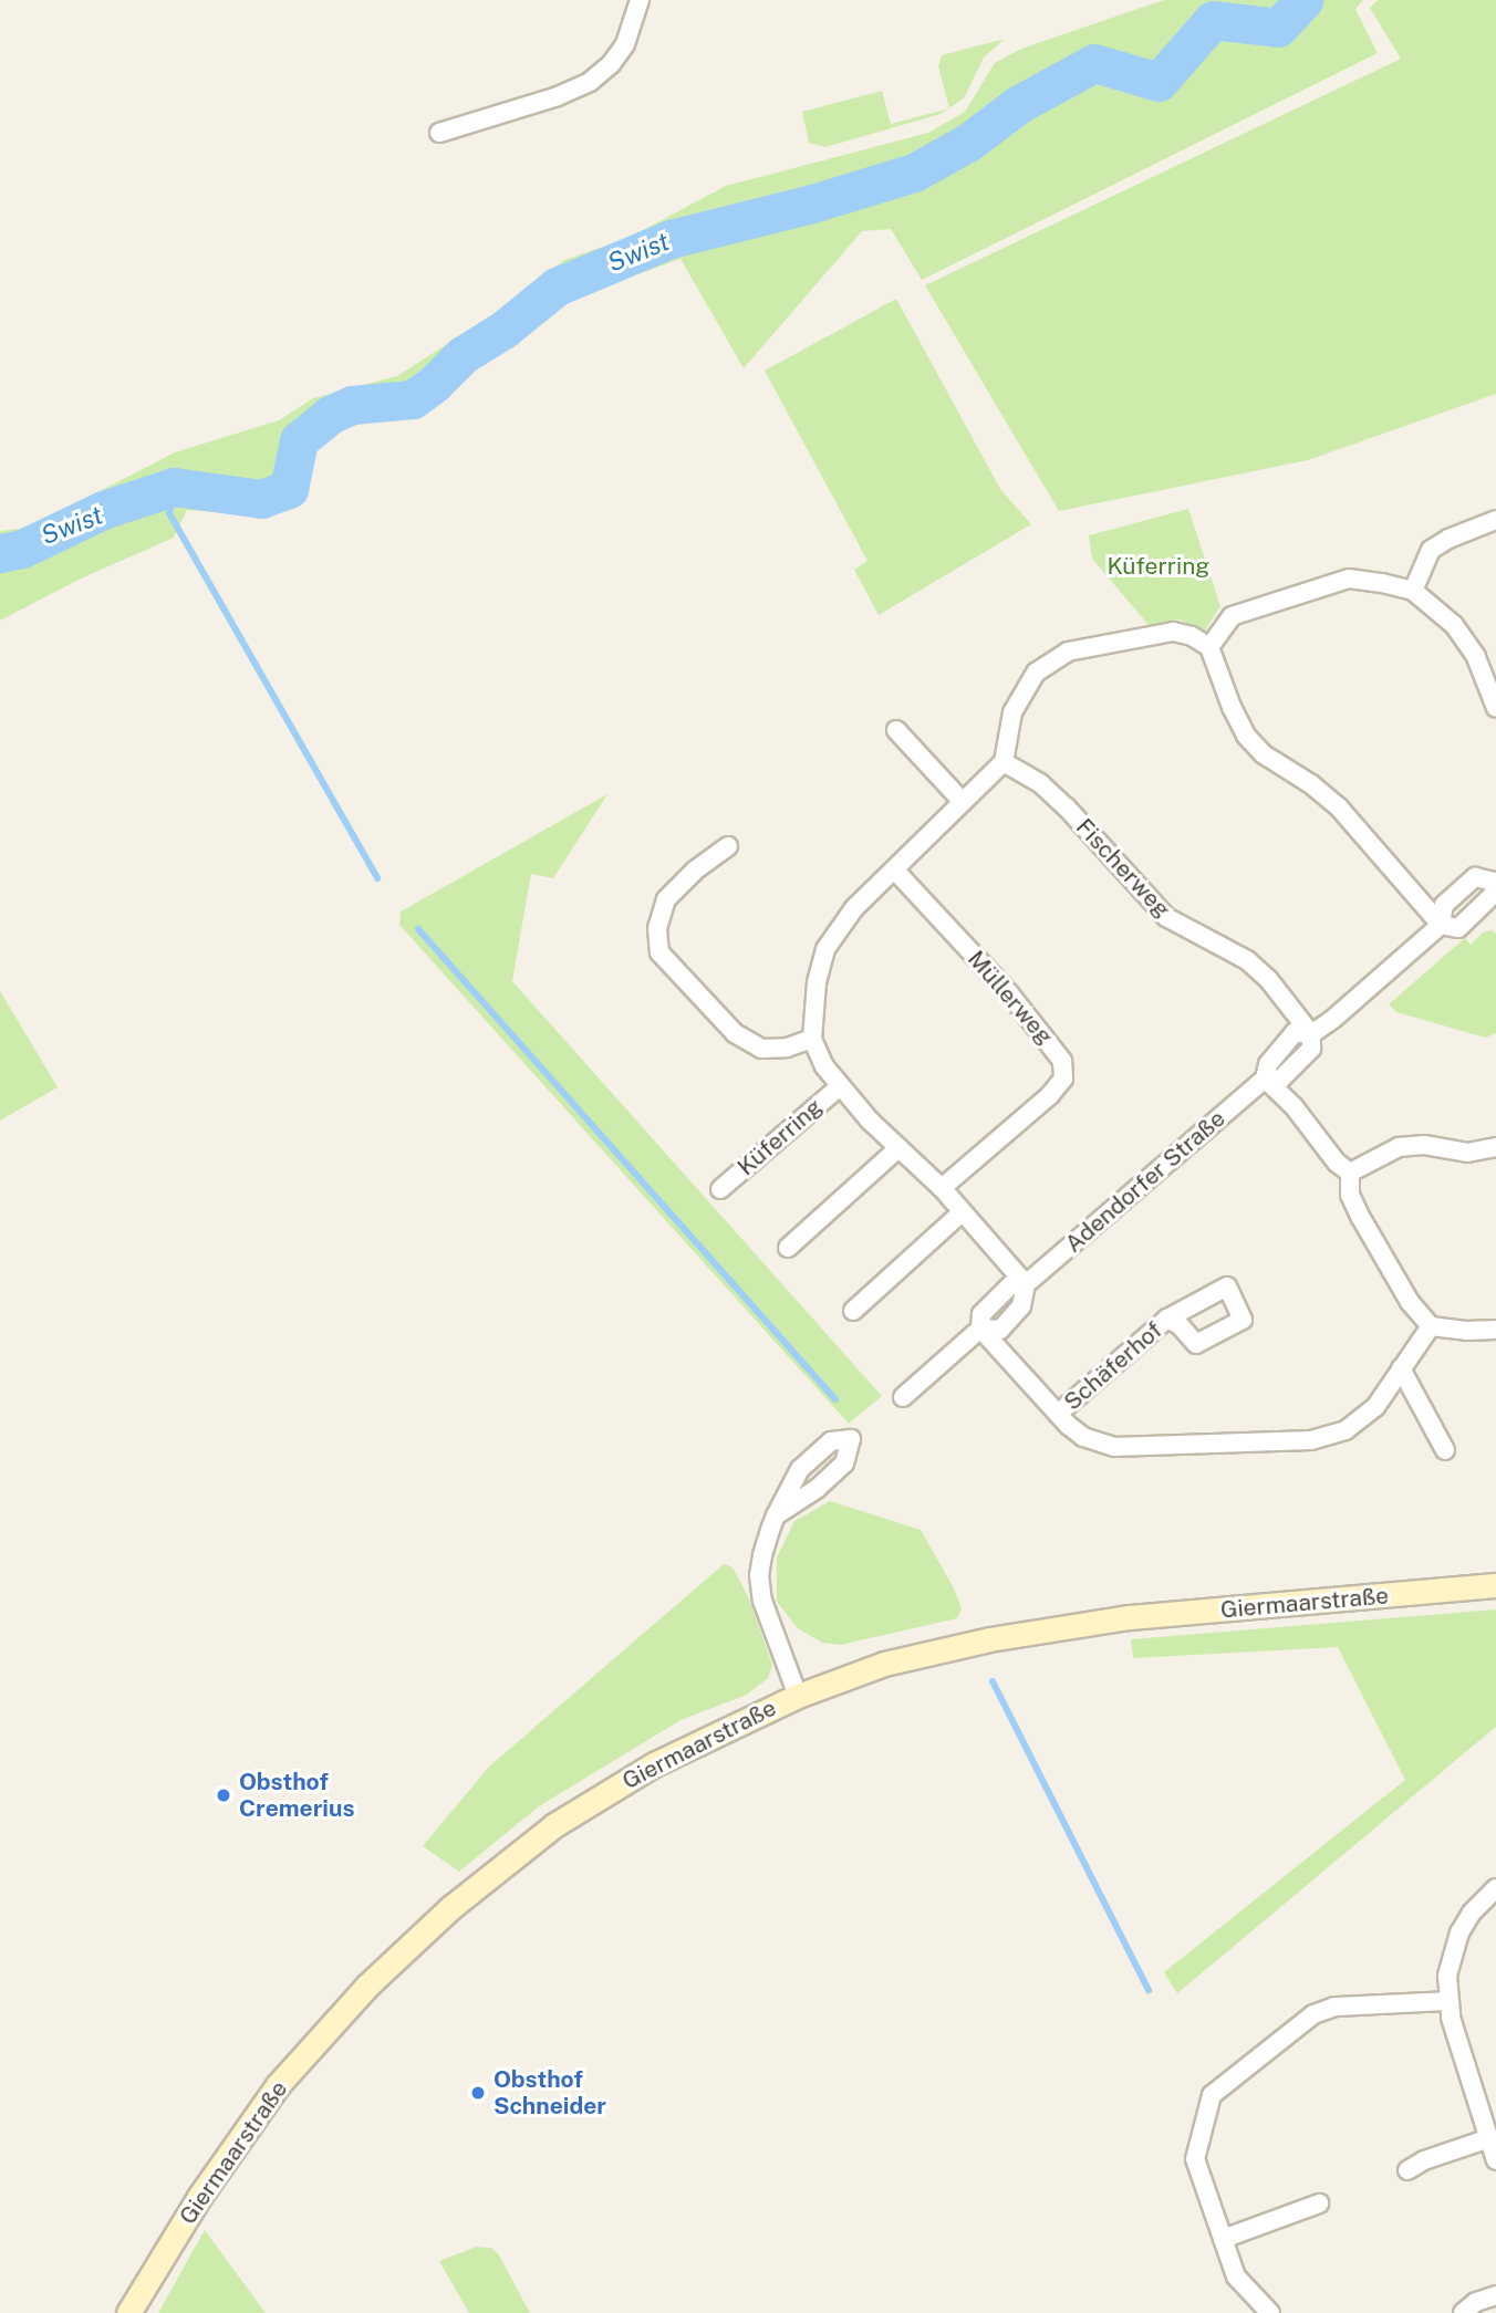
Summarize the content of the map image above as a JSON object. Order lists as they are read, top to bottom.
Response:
{
  "streets": {
    "main road": ["Giermaarstraße"],
    "street": [
      "Fischerweg",
      "Müllerweg",
      "Küferring",
      "Adendorfer Straße",
      "Schäferhof"
    ]
  },
  "crossings": [
    ["Fischerweg", "Adendorfer Straße"],
    ["Müllerweg", "Küferring"],
    ["Küferring", "Adendorfer Straße"]
  ],
  "water": ["Swist"],
  "parks": ["Küferring"],
  "places": ["Obsthof Cremerius", "Obsthof Schneider"]
}
